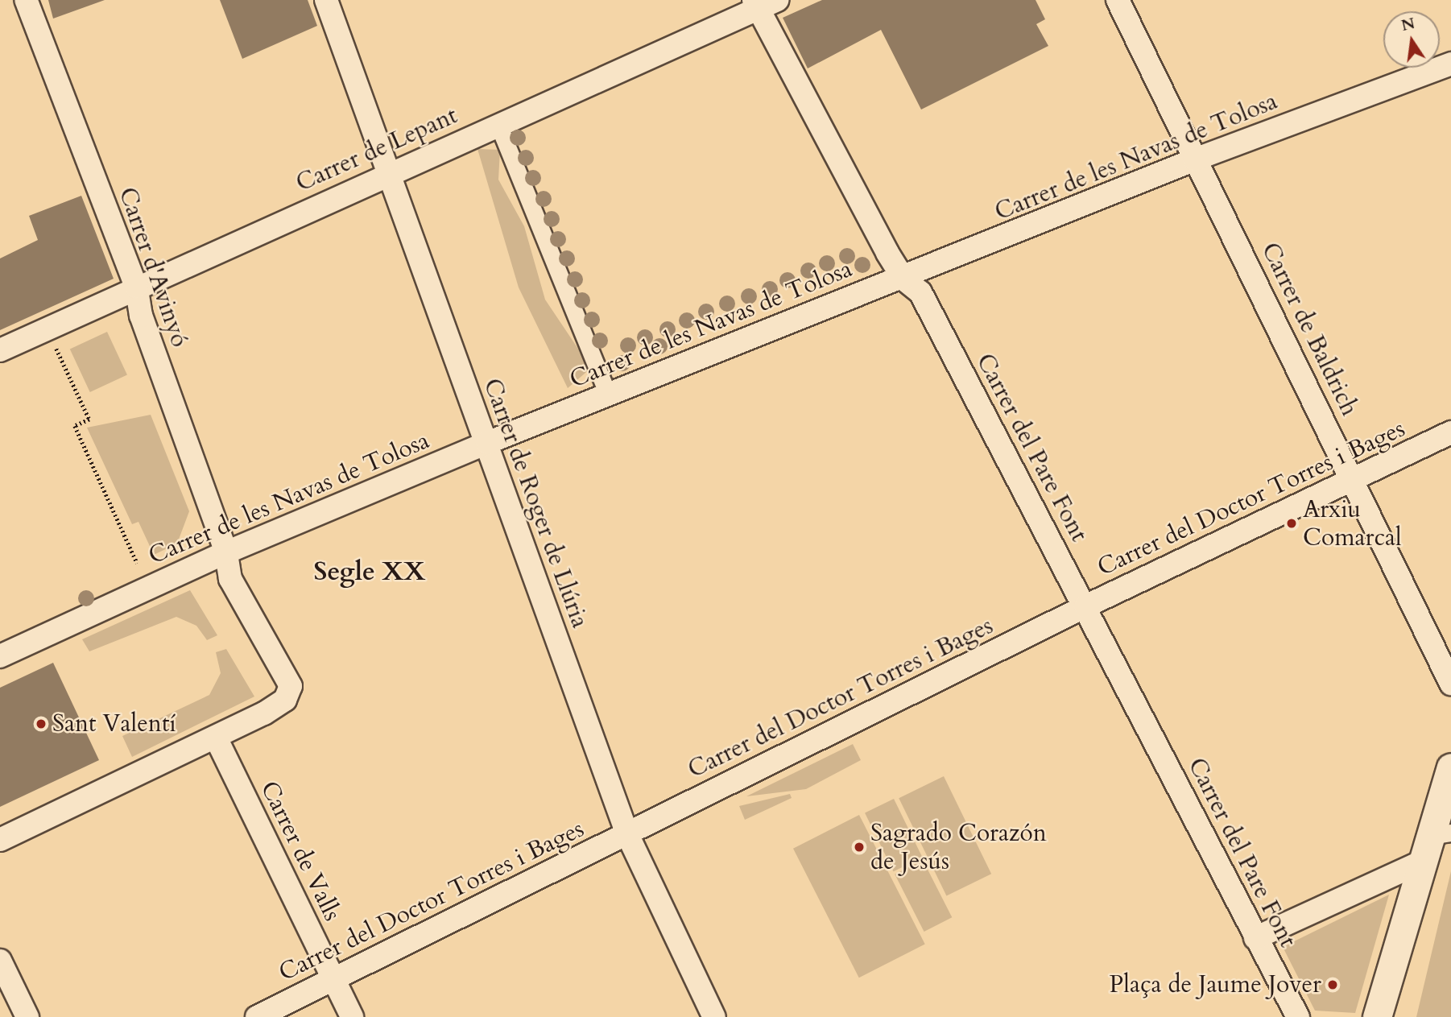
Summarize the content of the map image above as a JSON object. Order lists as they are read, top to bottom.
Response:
{
  "streets": {
    "street": [
      "Carrer de Lepant",
      "Carrer de les Navas de Tolosa",
      "Carrer d'Avinyó",
      "Carrer de Baldrich",
      "Carrer del Pare Font",
      "Carrer del Doctor Torres i Bages",
      "Carrer de Roger de Llúria",
      "Carrer de Valls"
    ]
  },
  "crossings": [
    ["Carrer de Lepant", "Carrer d'Avinyó"],
    ["Carrer de Lepant", "Carrer del Pare Font"],
    ["Carrer de Lepant", "Carrer de Roger de Llúria"],
    ["Carrer de les Navas de Tolosa", "Carrer d'Avinyó"],
    ["Carrer de les Navas de Tolosa", "Carrer de Baldrich"],
    ["Carrer de les Navas de Tolosa", "Carrer del Pare Font"],
    ["Carrer de les Navas de Tolosa", "Carrer de Roger de Llúria"],
    ["Carrer d'Avinyó", "Carrer de Valls"],
    ["Carrer de Baldrich", "Carrer del Doctor Torres i Bages"],
    ["Carrer del Pare Font", "Carrer del Doctor Torres i Bages"],
    ["Carrer del Doctor Torres i Bages", "Carrer de Roger de Llúria"],
    ["Carrer del Doctor Torres i Bages", "Carrer de Valls"]
  ],
  "districts": ["Segle XX"],
  "places": [
    "Arxiu Comarcal",
    "Sant Valentí",
    "Sagrado Corazón de Jesús",
    "Plaça de Jaume Jover"
  ],
  "north": "top"
}
